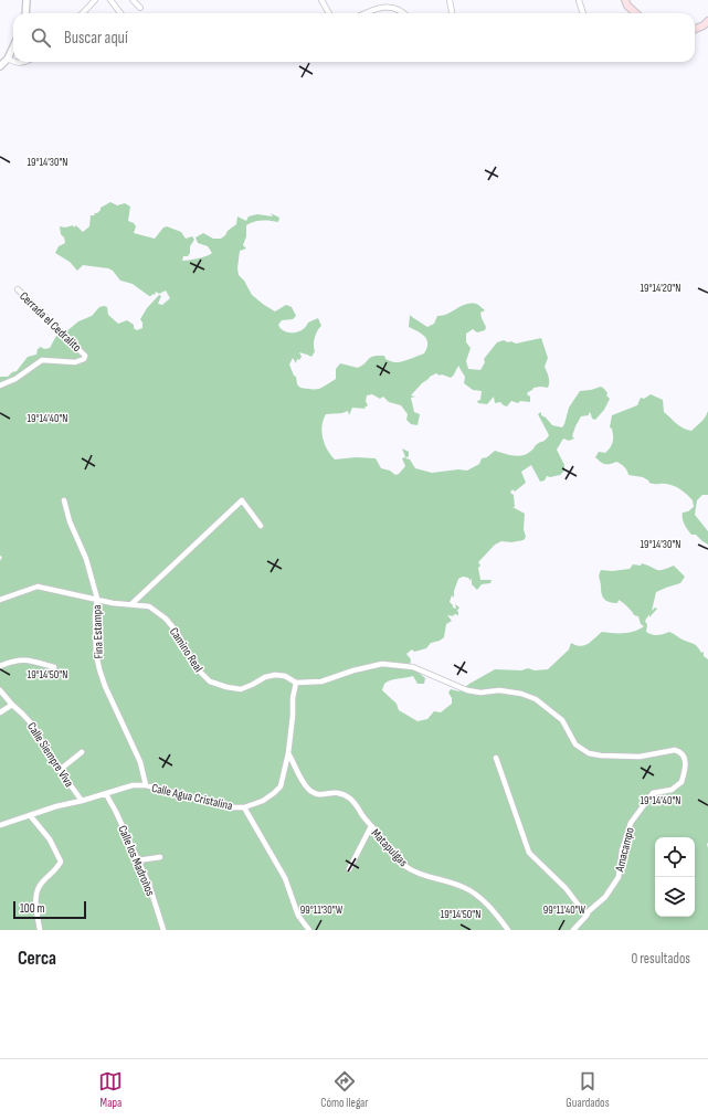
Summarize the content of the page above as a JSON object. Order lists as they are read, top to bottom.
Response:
{
  "streets": {
    "street": [
      "Cerrada el Cedralito",
      "Fina Estampa",
      "Camino Real",
      "Calle Siempre Viva",
      "Calle Agua Cristalina",
      "Matapulgas",
      "Amacampo",
      "Calle los Madroños"
    ]
  },
  "crossings": [
    ["Fina Estampa", "Camino Real"],
    ["Fina Estampa", "Calle Agua Cristalina"],
    ["Camino Real", "Calle Agua Cristalina"],
    ["Camino Real", "Amacampo"],
    ["Calle Siempre Viva", "Calle Agua Cristalina"],
    ["Calle Agua Cristalina", "Matapulgas"],
    ["Calle Agua Cristalina", "Amacampo"],
    ["Calle Agua Cristalina", "Calle los Madroños"]
  ],
  "scale_bar": "100 m",
  "page": {
    "search": "Buscar aquí",
    "scale": "100 m",
    "heading": ["Cerca", "0 resultados"],
    "nav": ["Mapa", "Cómo llegar", "Guardados"]
  },
  "coordinates": [
    "19°14'30\"N",
    "19°14'20\"N",
    "19°14'40\"N",
    "19°14'50\"N",
    "99°11'30\"W",
    "99°11'40\"W"
  ]
}
